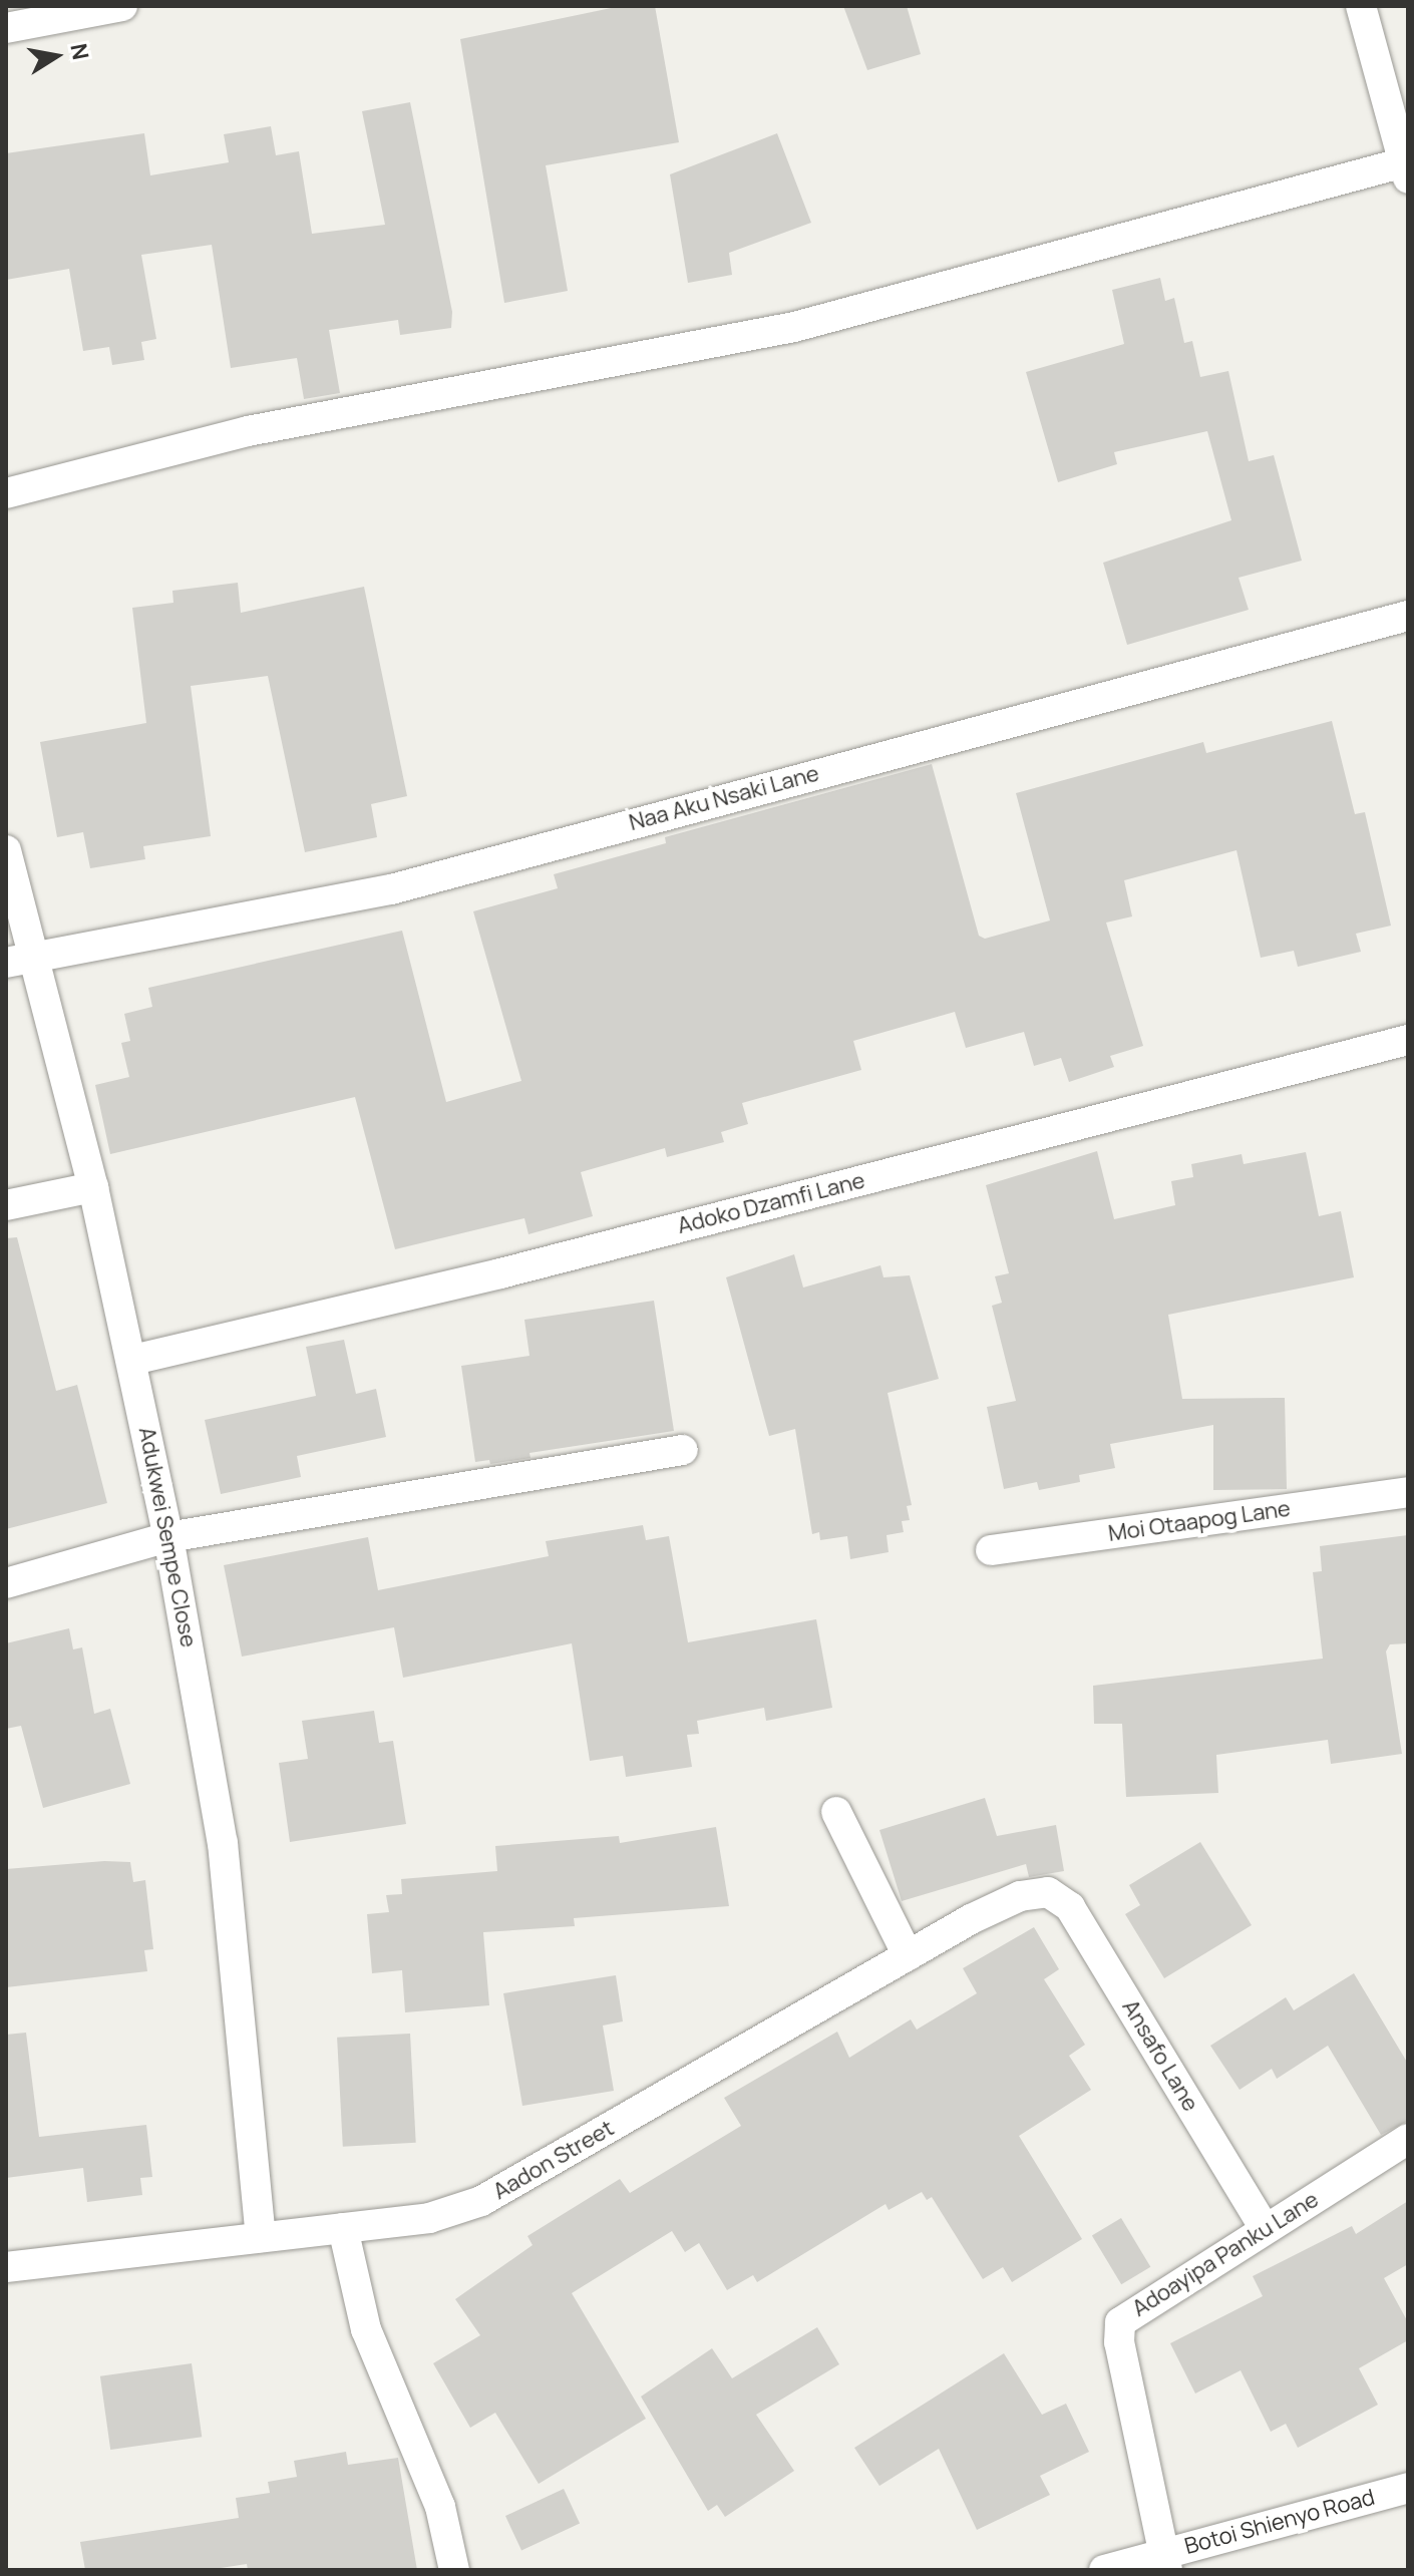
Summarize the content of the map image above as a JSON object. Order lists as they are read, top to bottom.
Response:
{
  "streets": {
    "street": [
      "Naa Aku Nsaki Lane",
      "Adoko Dzamfi Lane",
      "Moi Otaapog Lane",
      "Adukwei Sempe Close",
      "Ansafo Lane",
      "Aadon Street",
      "Adoayipa Panku Lane",
      "Botoi Shienyo Road"
    ]
  },
  "crossings": [
    ["Naa Aku Nsaki Lane", "Adukwei Sempe Close"],
    ["Adoko Dzamfi Lane", "Adukwei Sempe Close"],
    ["Adukwei Sempe Close", "Aadon Street"],
    ["Ansafo Lane", "Aadon Street"],
    ["Ansafo Lane", "Adoayipa Panku Lane"],
    ["Adoayipa Panku Lane", "Botoi Shienyo Road"]
  ],
  "north": "right"
}
